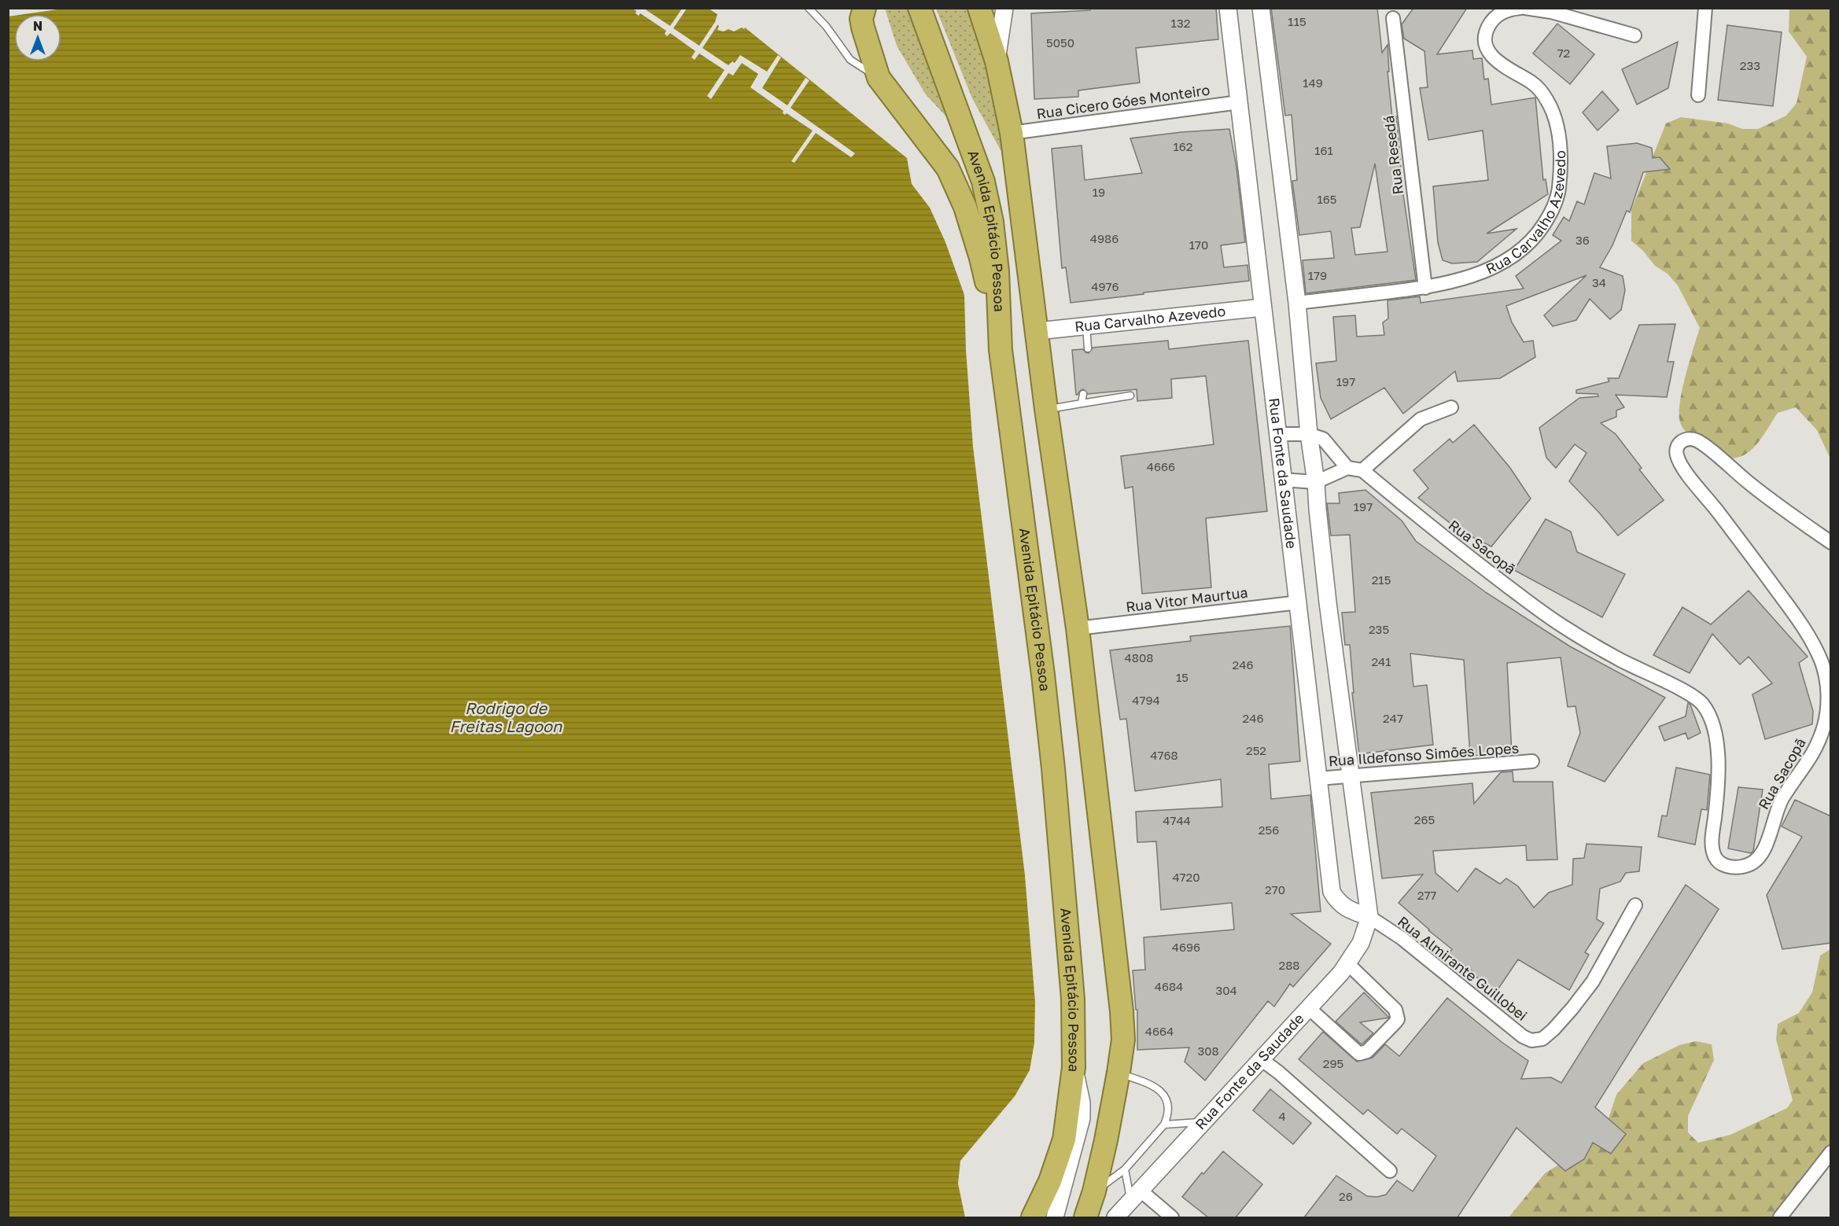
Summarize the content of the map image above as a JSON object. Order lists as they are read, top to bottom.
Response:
{
  "streets": {
    "highway": ["Avenida Epitácio Pessoa"],
    "street": [
      "Rua Cicero Góes Monteiro",
      "Rua Resedá",
      "Rua Carvalho Azevedo",
      "Rua Fonte da Saudade",
      "Rua Sacopã",
      "Rua Vitor Maurtua",
      "Rua Ildefonso Simões Lopes",
      "Rua Almirante Guillobei"
    ]
  },
  "crossings": [
    ["Rua Cicero Góes Monteiro", "Rua Fonte da Saudade"],
    ["Rua Resedá", "Rua Carvalho Azevedo"],
    ["Rua Carvalho Azevedo", "Rua Fonte da Saudade"],
    ["Rua Fonte da Saudade", "Rua Vitor Maurtua"],
    ["Rua Fonte da Saudade", "Rua Ildefonso Simões Lopes"],
    ["Rua Fonte da Saudade", "Rua Almirante Guillobei"]
  ],
  "water": ["Rodrigo de Freitas Lagoon"],
  "house_numbers": [
    "115",
    "132",
    "5050",
    "72",
    "233",
    "149",
    "162",
    "161",
    "19",
    "165",
    "4986",
    "36",
    "170",
    "179",
    "34",
    "4976",
    "197",
    "4666",
    "197",
    "215",
    "235",
    "4808",
    "241",
    "246",
    "15",
    "4794",
    "246",
    "247",
    "252",
    "4768",
    "265",
    "4744",
    "256",
    "4720",
    "270",
    "277",
    "4696",
    "288",
    "4684",
    "304",
    "4664",
    "308",
    "295",
    "4",
    "26"
  ],
  "north": "top"
}
